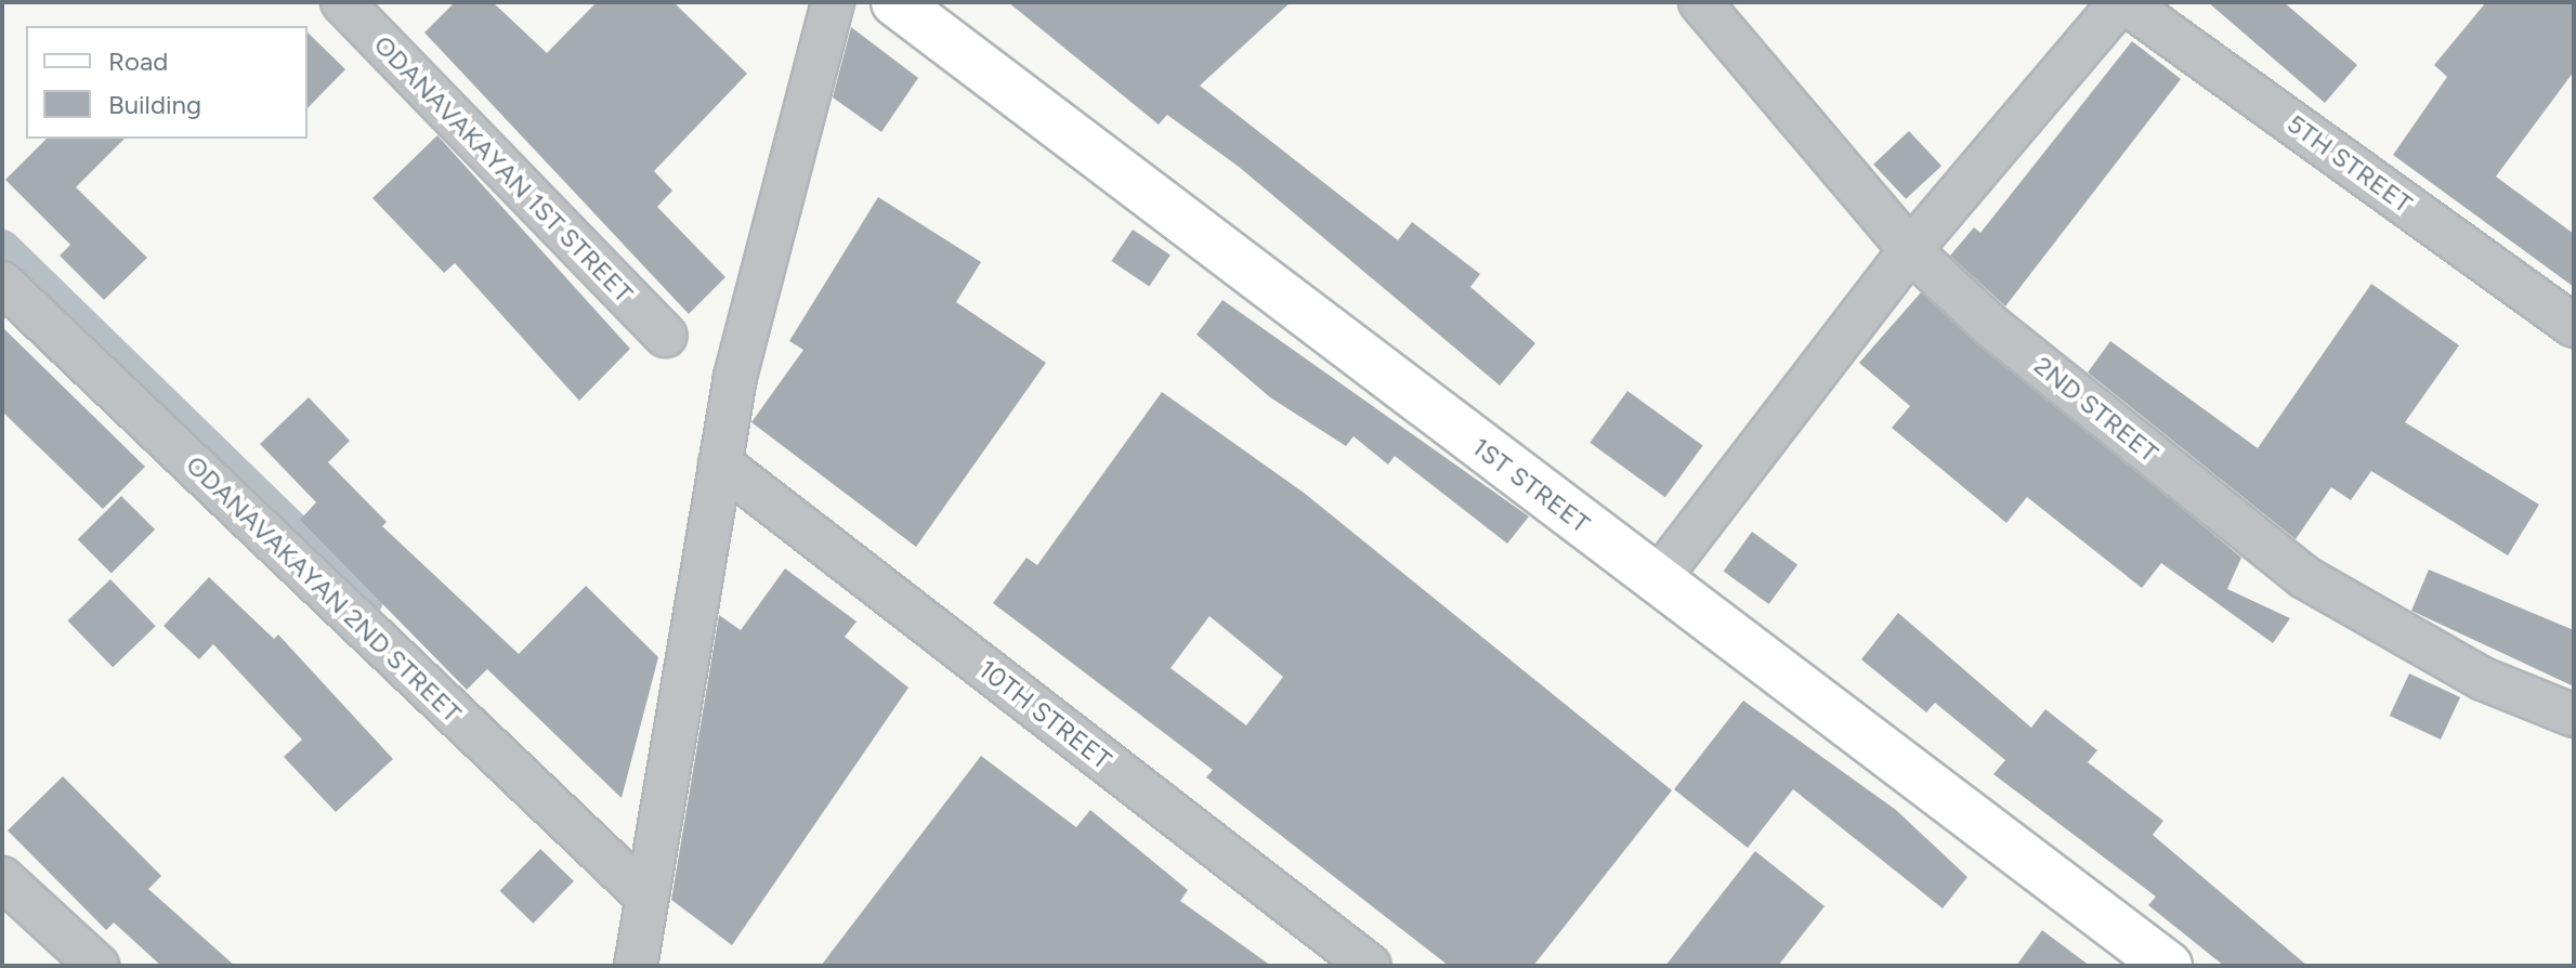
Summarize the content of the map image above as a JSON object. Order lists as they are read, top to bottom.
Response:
{
  "streets": {
    "main road": ["1ST STREET"],
    "street": [
      "5TH STREET",
      "ODANAVAKAYAN 1ST STREET",
      "2ND STREET",
      "ODANAVAKAYAN 2ND STREET",
      "10TH STREET"
    ]
  },
  "legend": ["Road", "Building"]
}
